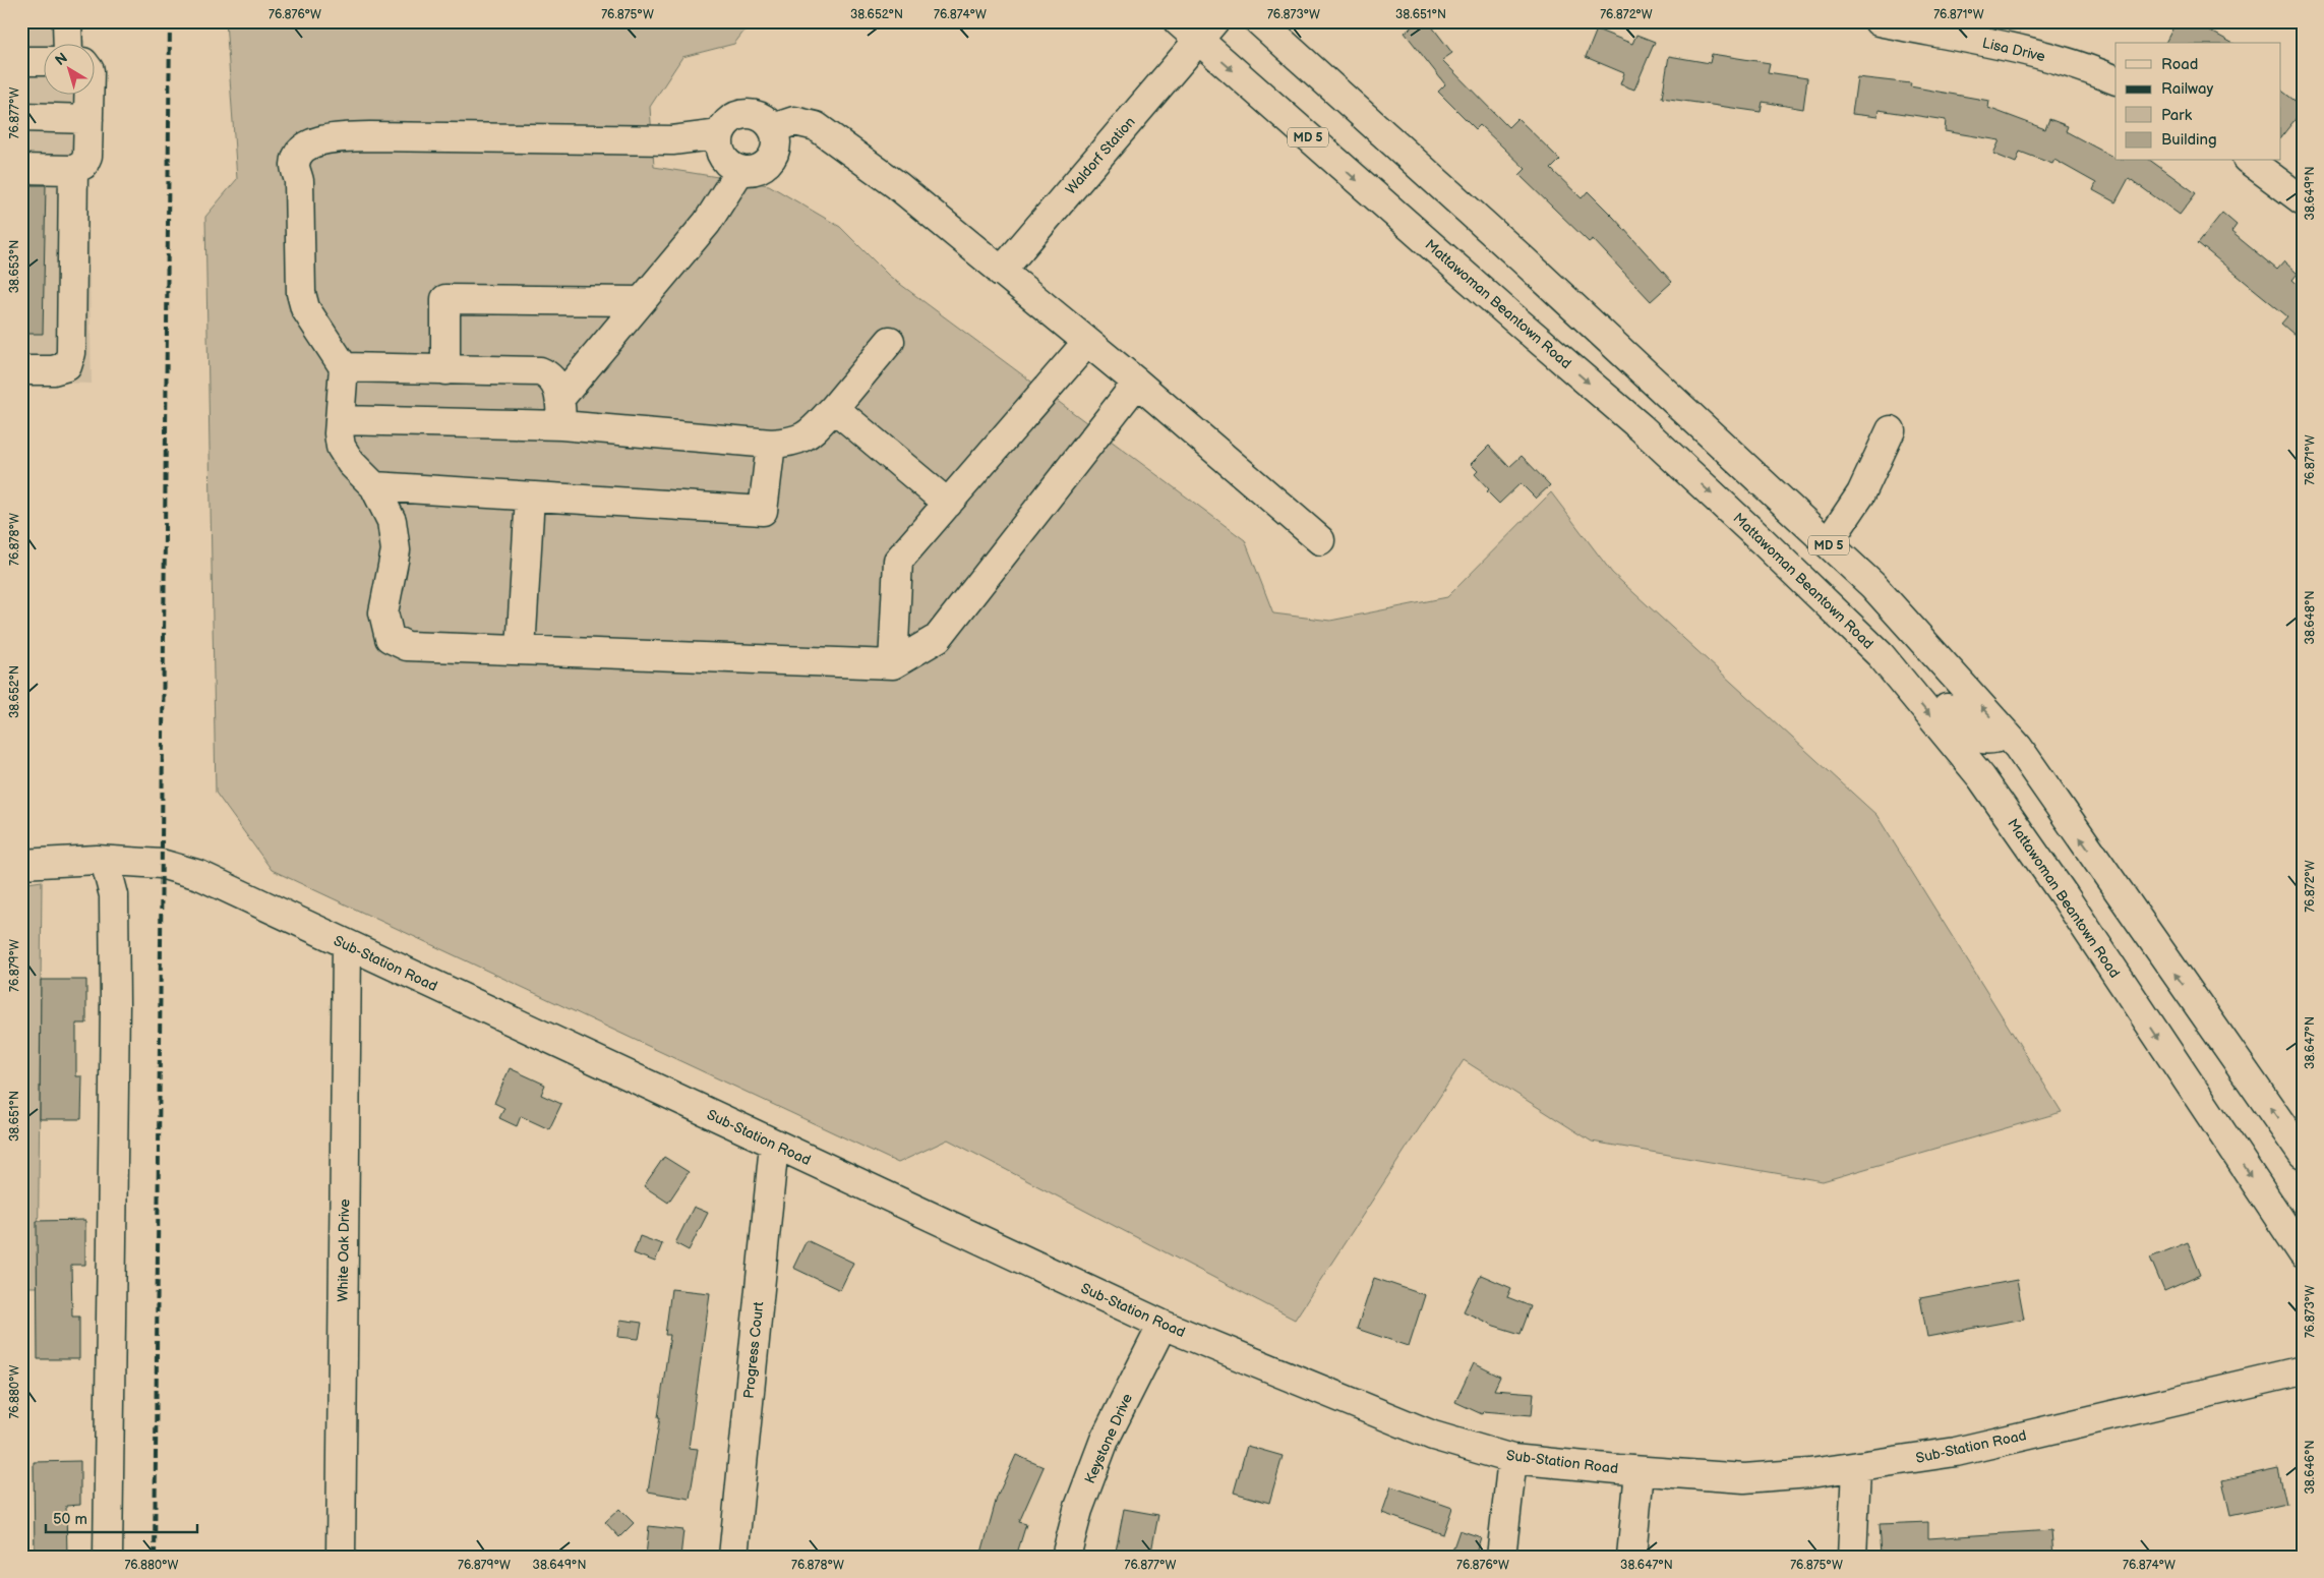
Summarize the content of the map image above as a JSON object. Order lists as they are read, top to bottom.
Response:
{
  "streets": {
    "main road": [
      "Lisa Drive",
      "MD 5",
      "Waldorf Station",
      "Mattawoman Beantown Road",
      "Sub-Station Road",
      "White Oak Drive",
      "Progress Court",
      "Keystone Drive"
    ]
  },
  "crossings": [
    ["Waldorf Station", "Mattawoman Beantown Road"],
    ["Sub-Station Road", "White Oak Drive"],
    ["Sub-Station Road", "Progress Court"],
    ["Sub-Station Road", "Keystone Drive"]
  ],
  "legend": [
    "Road",
    "Railway",
    "Park",
    "Building"
  ],
  "scale_bar": "50 m",
  "north": "top left",
  "coordinates": [
    "76.876°W",
    "76.875°W",
    "38.652°N",
    "76.874°W",
    "76.873°W",
    "38.651°N",
    "76.872°W",
    "76.871°W",
    "76.877°W",
    "38.649°N",
    "38.653°N",
    "76.878°W",
    "38.648°N",
    "76.879°W",
    "38.647°N",
    "76.880°W",
    "38.646°N"
  ]
}
